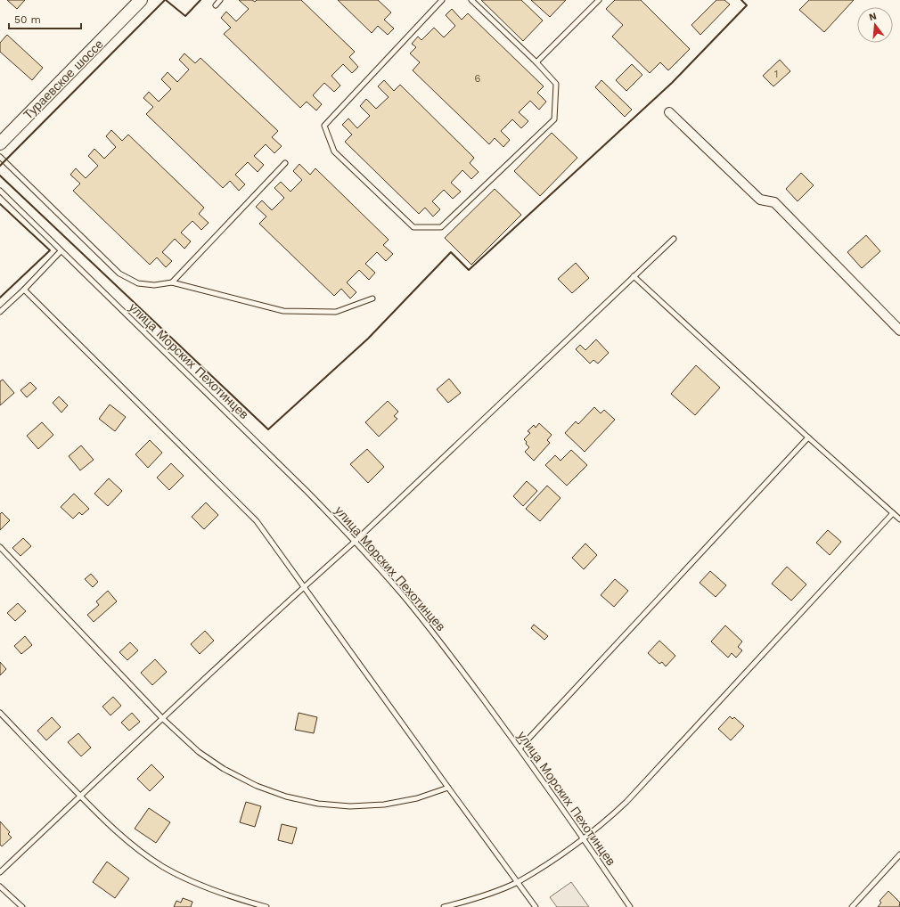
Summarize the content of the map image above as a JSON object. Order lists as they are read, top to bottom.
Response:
{
  "streets": {
    "main road": ["Тураевское шоссе"],
    "lane": ["улица Морских Пехотинцев"]
  },
  "house_numbers": ["1", "6"],
  "scale_bar": "50 m",
  "north": "top"
}
